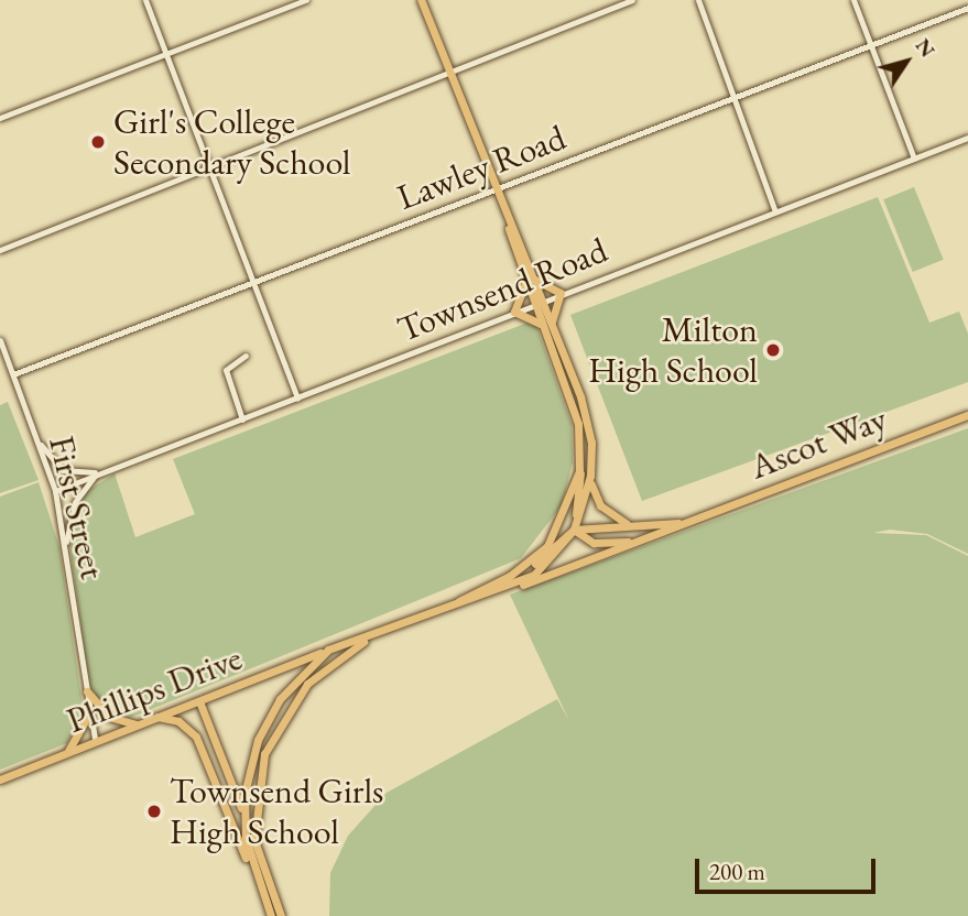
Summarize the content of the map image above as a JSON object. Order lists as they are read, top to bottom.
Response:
{
  "streets": {
    "main road": ["Ascot Way", "Phillips Drive"],
    "street": ["Lawley Road", "Townsend Road", "First Street"]
  },
  "crossings": [
    ["Lawley Road", "First Street"],
    ["Townsend Road", "First Street"],
    ["First Street", "Phillips Drive"]
  ],
  "places": ["Girl's College Secondary School", "Milton High School", "Townsend Girls High School"],
  "scale_bar": "200 m",
  "north": "top right"
}
